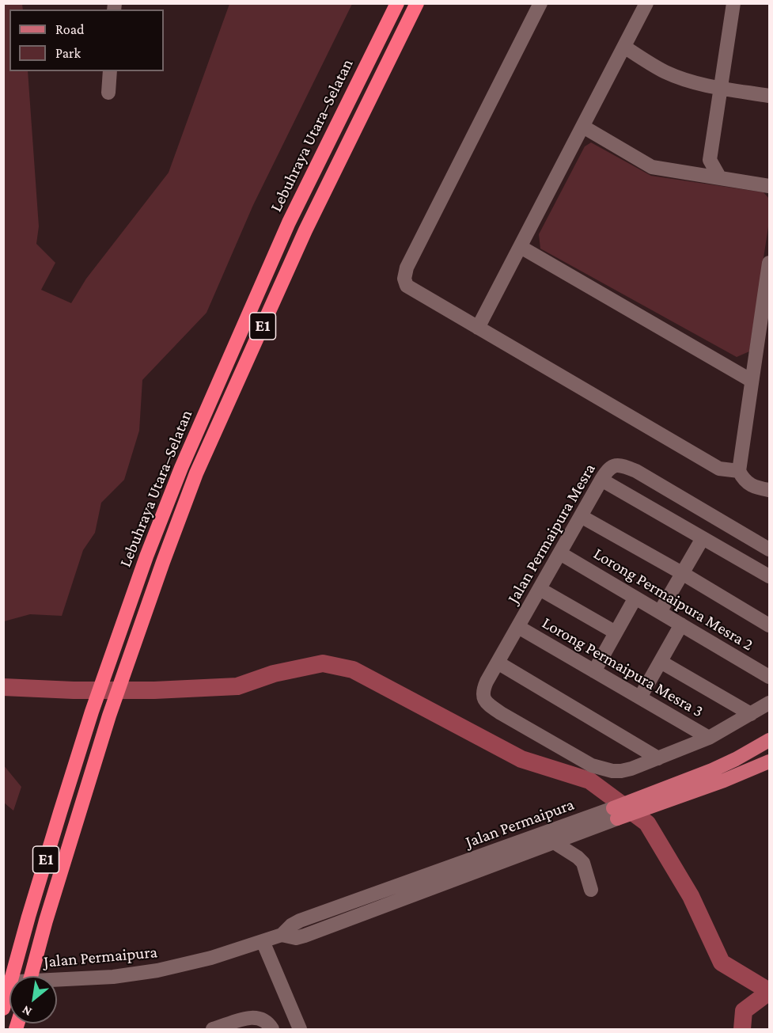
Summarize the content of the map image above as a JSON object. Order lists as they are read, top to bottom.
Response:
{
  "streets": {
    "highway": ["Lebuhraya Utara–Selatan", "E1"],
    "main road": ["Jalan Permaipura"],
    "street": ["Jalan Permaipura Mesra", "Lorong Permaipura Mesra 2", "Lorong Permaipura Mesra 3"]
  },
  "crossings": [
    ["Jalan Permaipura Mesra", "Lorong Permaipura Mesra 2"],
    ["Jalan Permaipura Mesra", "Lorong Permaipura Mesra 3"]
  ],
  "legend": ["Road", "Park"],
  "north": "bottom left"
}
